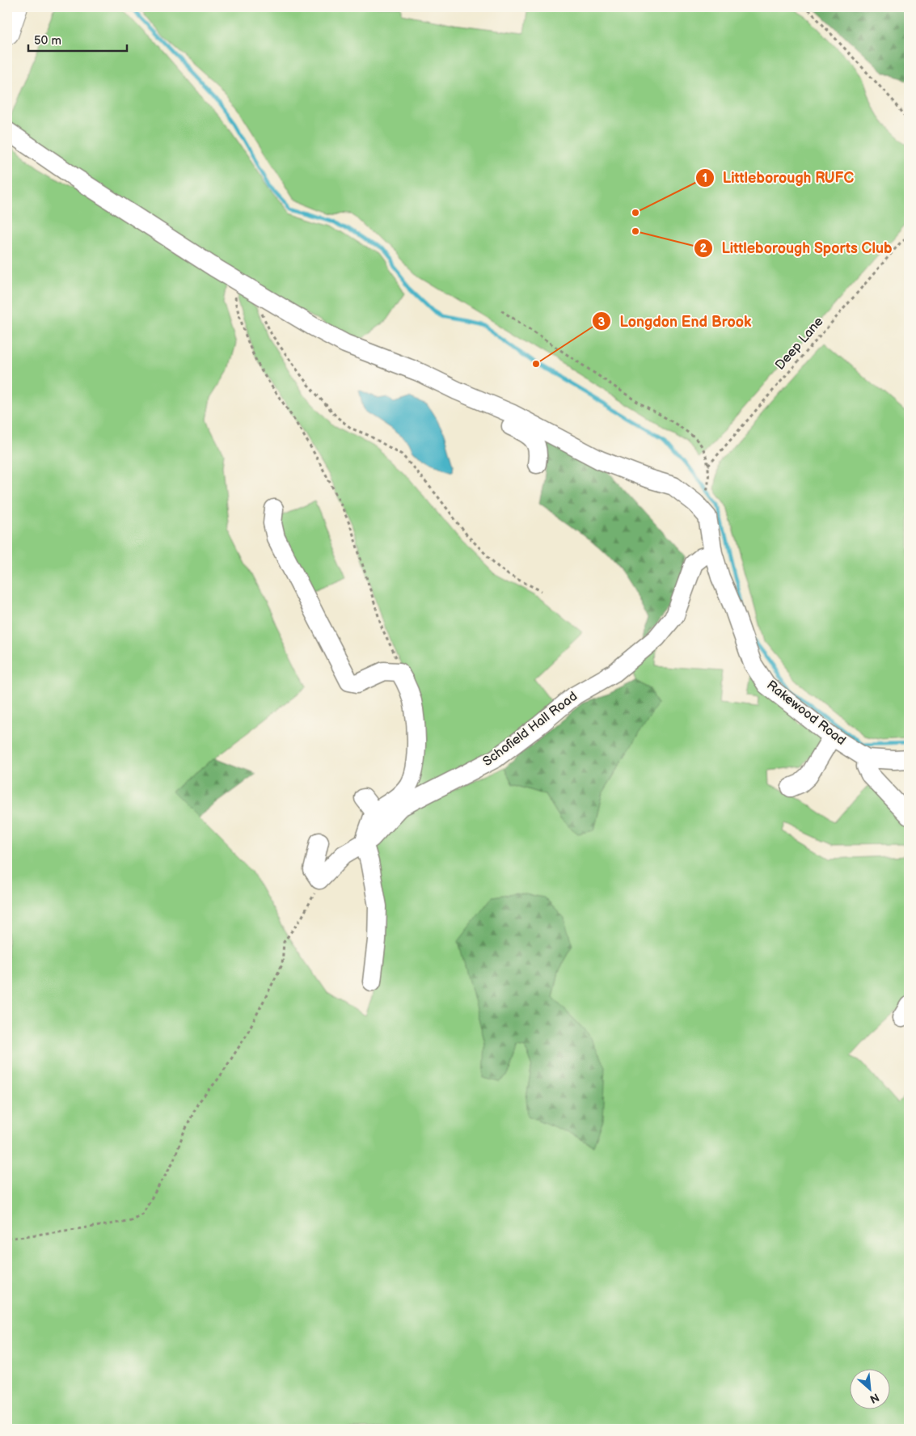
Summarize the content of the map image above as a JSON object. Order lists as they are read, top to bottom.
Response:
{
  "streets": {
    "street": ["Rakewood Road", "Schofield Hall Road"],
    "path": ["Deep Lane"]
  },
  "crossings": [
    ["Rakewood Road", "Schofield Hall Road"]
  ],
  "places": ["Littleborough RUFC", "Littleborough Sports Club", "Longdon End Brook"],
  "scale_bar": "50 m",
  "north": "bottom right"
}
